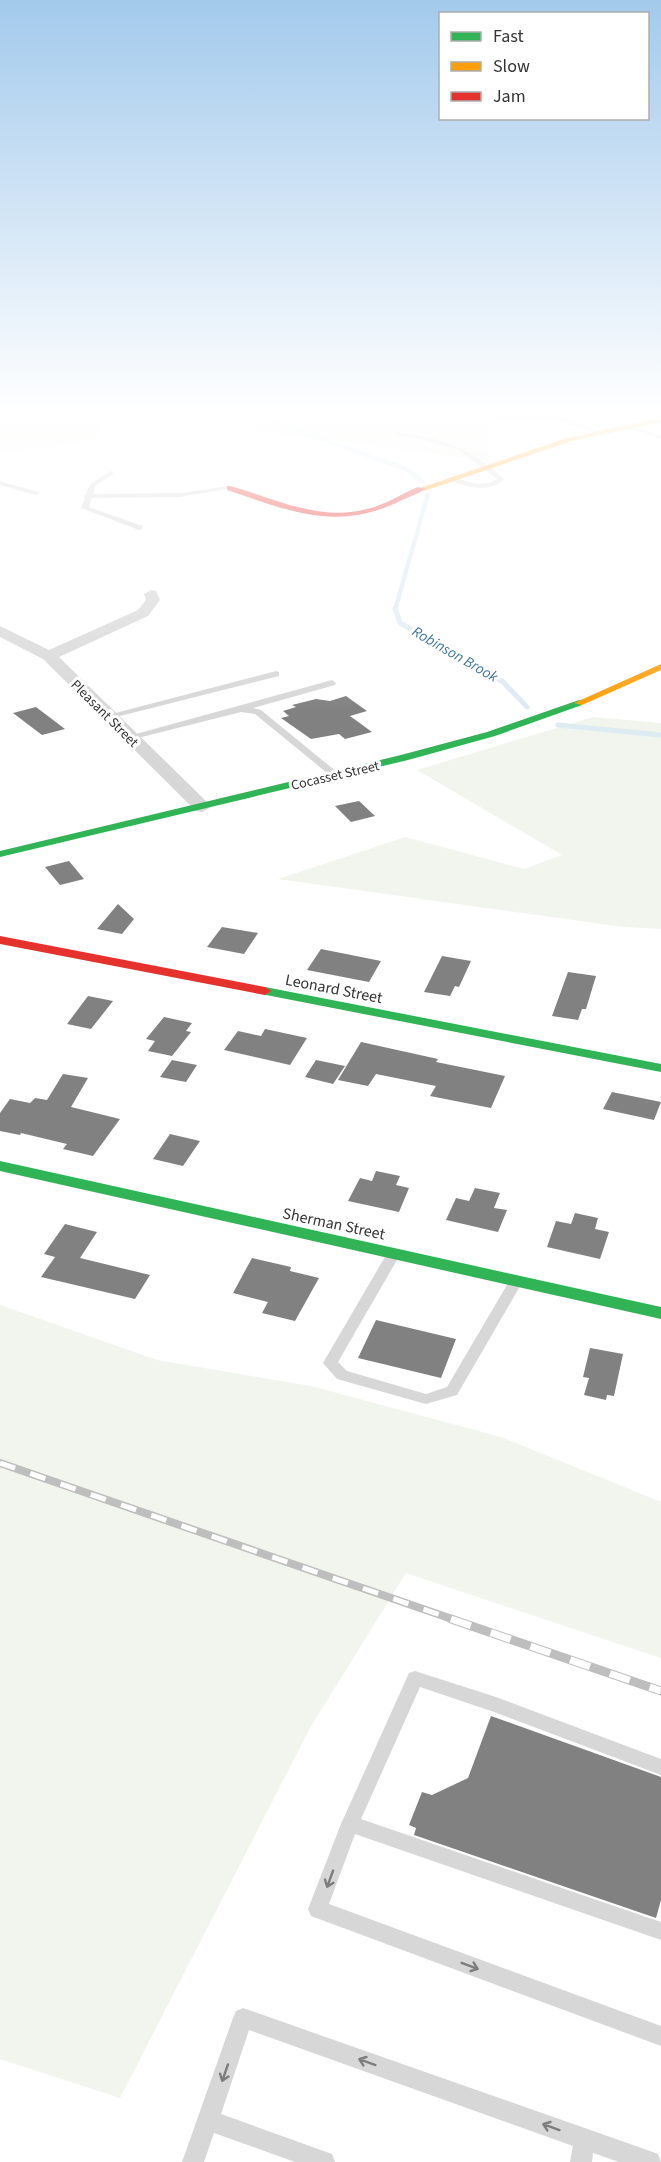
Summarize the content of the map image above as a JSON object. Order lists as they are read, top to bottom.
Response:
{
  "streets": {
    "street": [
      "Pleasant Street",
      "Cocasset Street",
      "Leonard Street",
      "Sherman Street"
    ]
  },
  "crossings": [
    ["Pleasant Street", "Cocasset Street"]
  ],
  "water": ["Robinson Brook"],
  "legend": ["Fast", "Slow", "Jam"]
}
